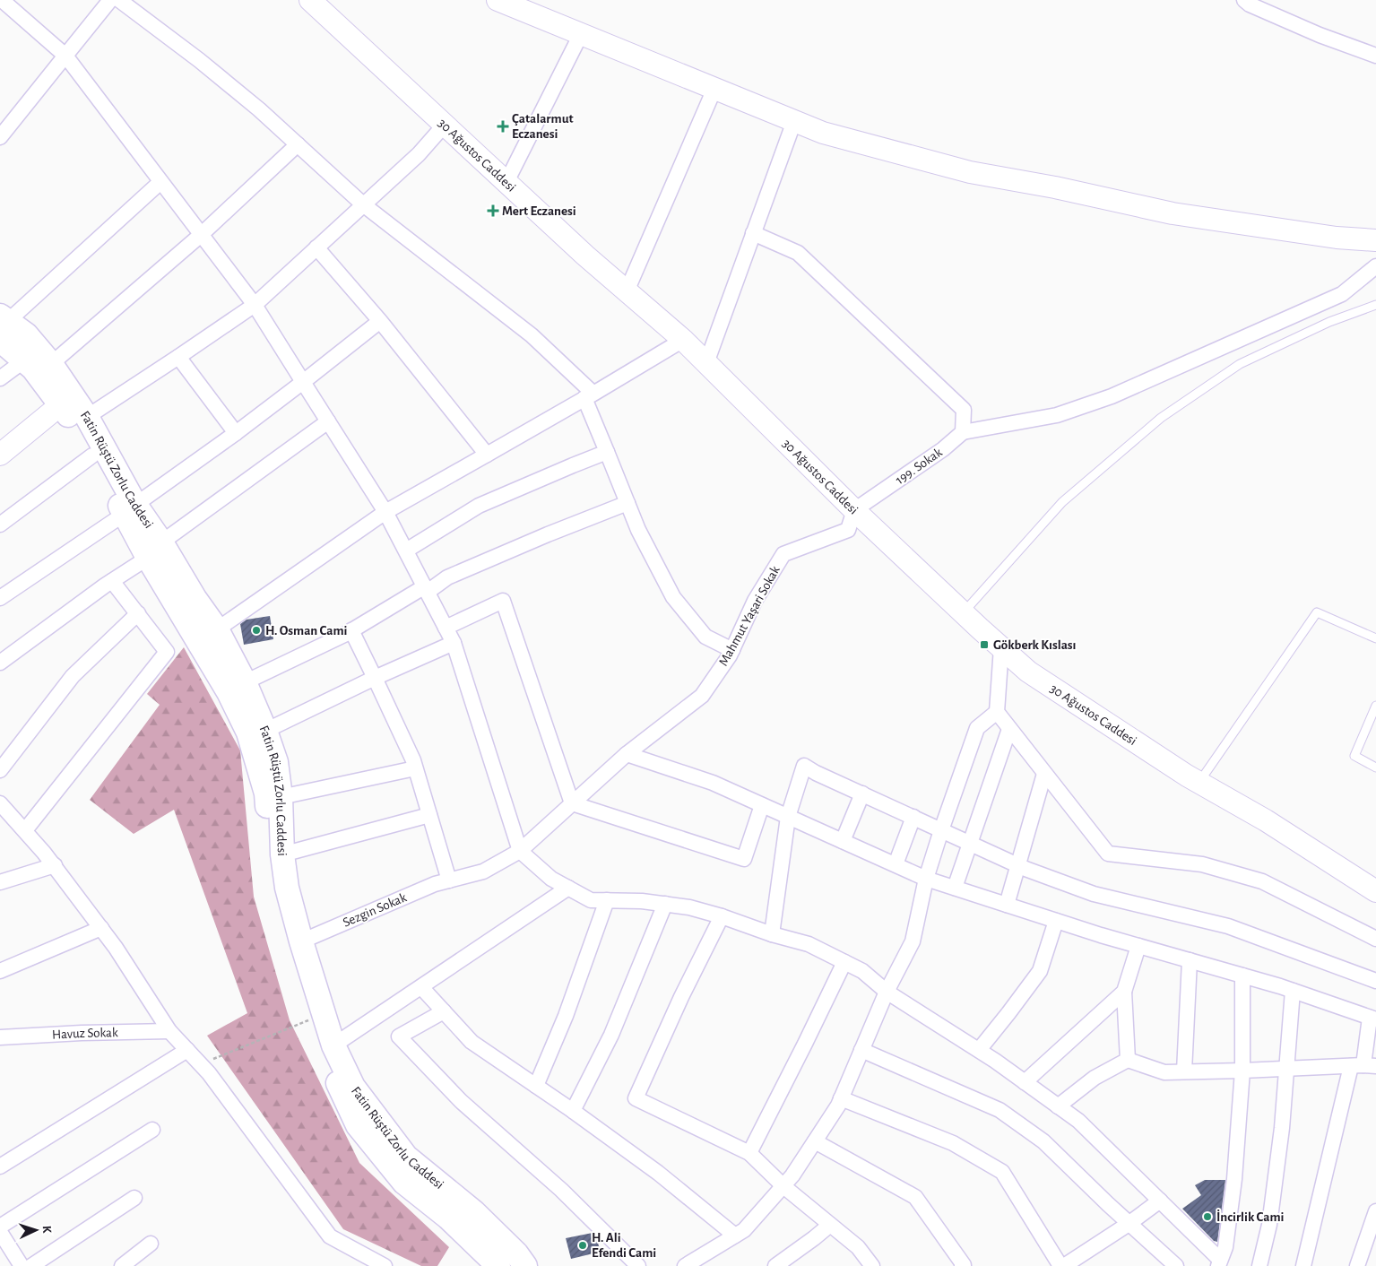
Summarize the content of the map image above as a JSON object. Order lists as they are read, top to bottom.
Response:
{
  "streets": {
    "main road": ["30 Ağustos Caddesi", "Fatin Rüştü Zorlu Caddesi"],
    "street": [
      "199. Sokak",
      "Mahmut Yaşari Sokak",
      "Sezgin Sokak",
      "Havuz Sokak"
    ]
  },
  "crossings": [
    ["30 Ağustos Caddesi", "199. Sokak"],
    ["30 Ağustos Caddesi", "Mahmut Yaşari Sokak"],
    ["199. Sokak", "Mahmut Yaşari Sokak"],
    ["Fatin Rüştü Zorlu Caddesi", "Sezgin Sokak"],
    ["Mahmut Yaşari Sokak", "Sezgin Sokak"]
  ],
  "places": {
    "health": ["Çatalarmut Eczanesi", "Mert Eczanesi"],
    "other": ["H. Osman Cami", "İncirlik Cami", "H. Ali Efendi Cami"],
    "transit": ["Gökberk Kıslası"]
  },
  "north": "right"
}
